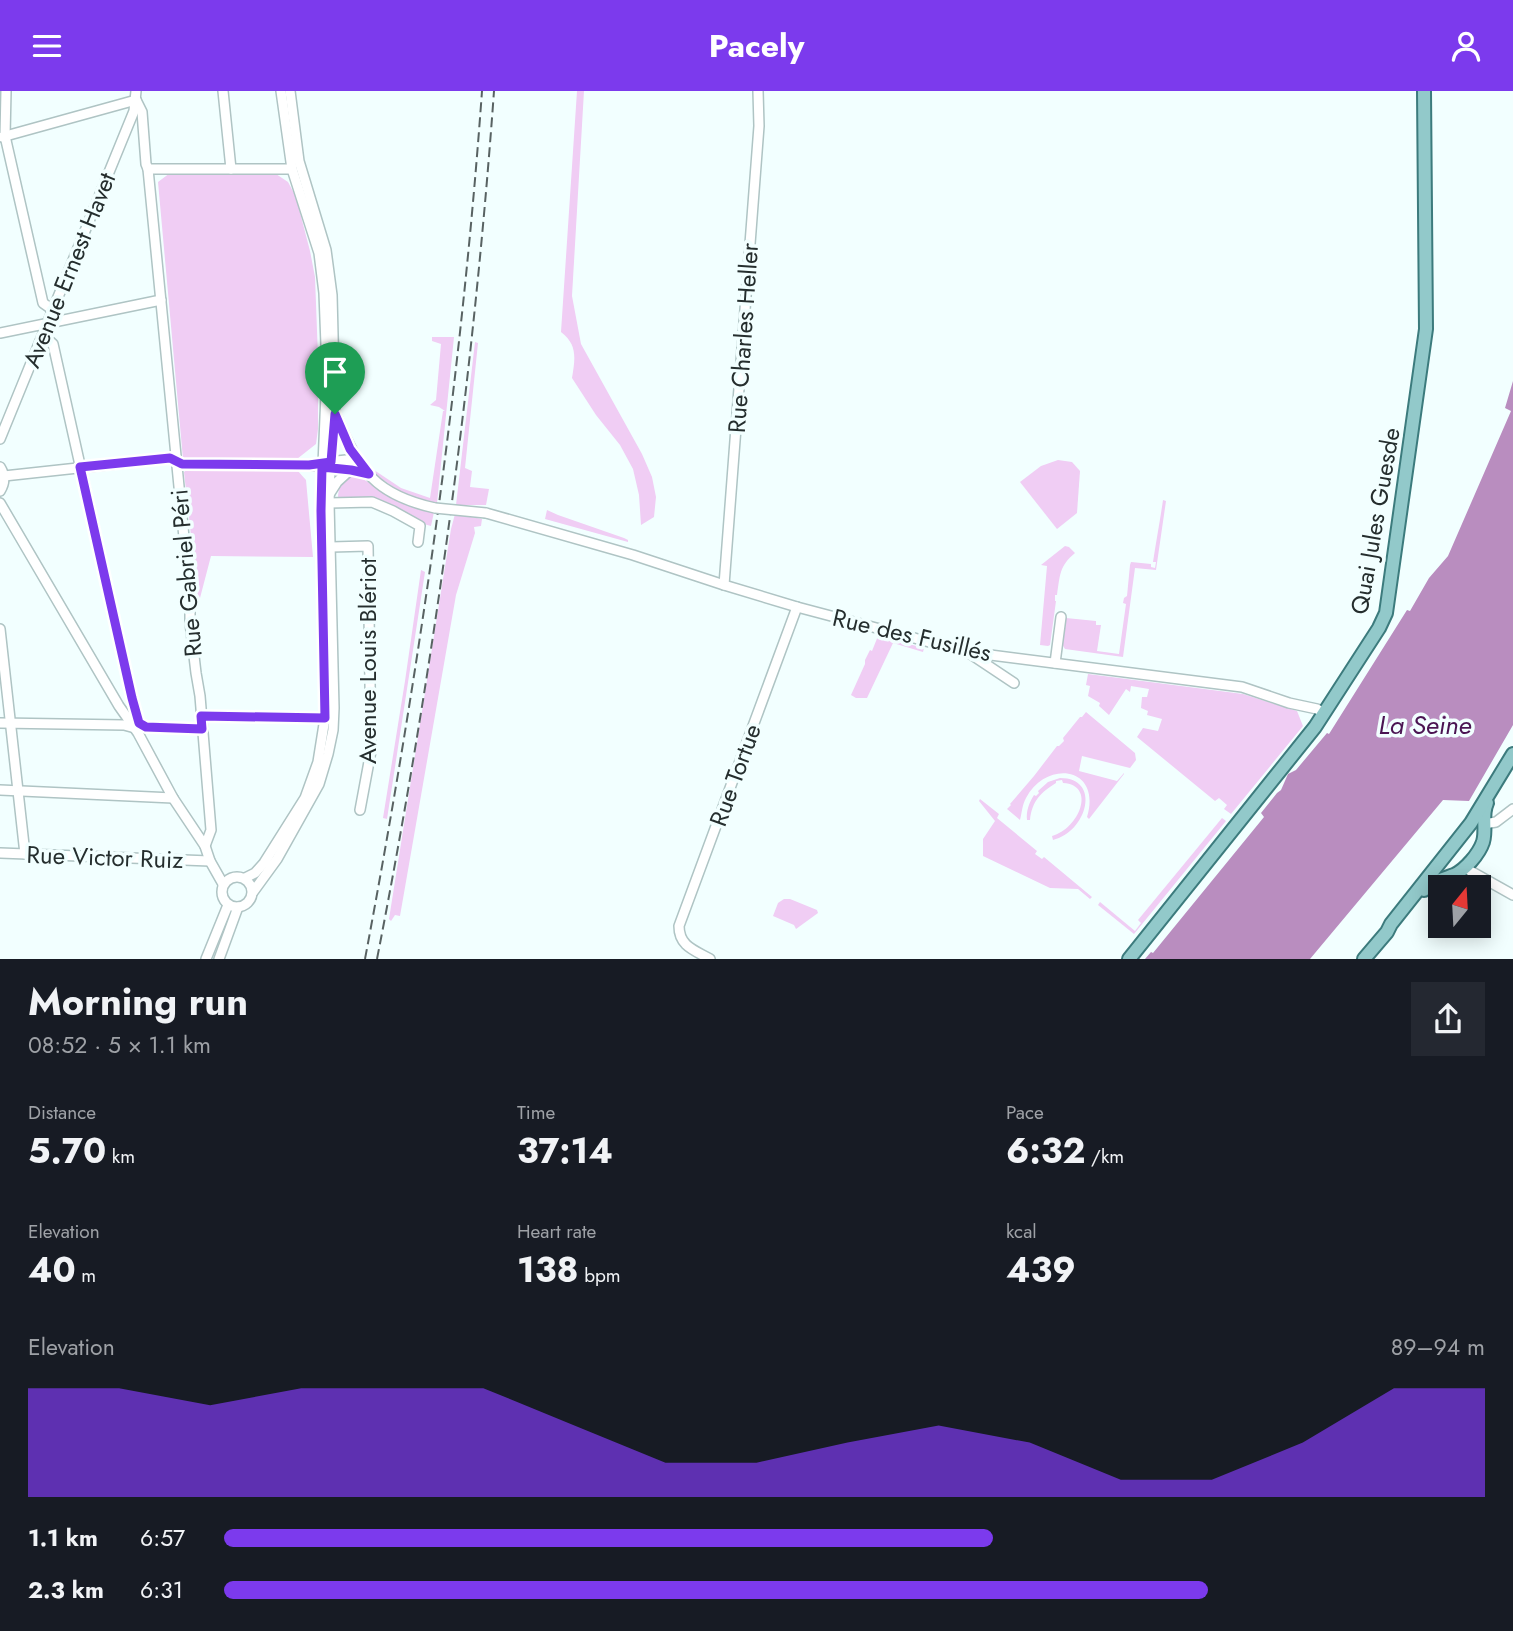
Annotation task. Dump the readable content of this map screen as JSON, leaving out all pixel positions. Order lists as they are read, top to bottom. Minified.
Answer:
{"streets":{"main road":["Quai Jules Guesde"],"street":["Avenue Ernest Havet","Rue Charles Heller","Rue Gabriel Péri","Rue des Fusillés","Avenue Louis Blériot","Rue Tortue","Rue Victor Ruiz"]},"crossings":[["Avenue Ernest Havet","Rue Gabriel Péri"],["Rue Charles Heller","Rue des Fusillés"],["Quai Jules Guesde","Rue des Fusillés"],["Rue des Fusillés","Rue Tortue"]],"water":["La Seine"],"north":"top","page":{"header":"Pacely","heading":["Morning run","08:52 · 5 × 1.1 km"],"stats":[["Distance","5.70 km"],["Time","37:14"],["Pace","6:32 /km"],["Elevation","40 m"],["Heart rate","138 bpm"],["kcal","439"]],"chart":["Elevation","89–94 m"],"list":[{"name":"1.1 km","note":"6:57"},{"name":"2.3 km","note":"6:31"}]}}
